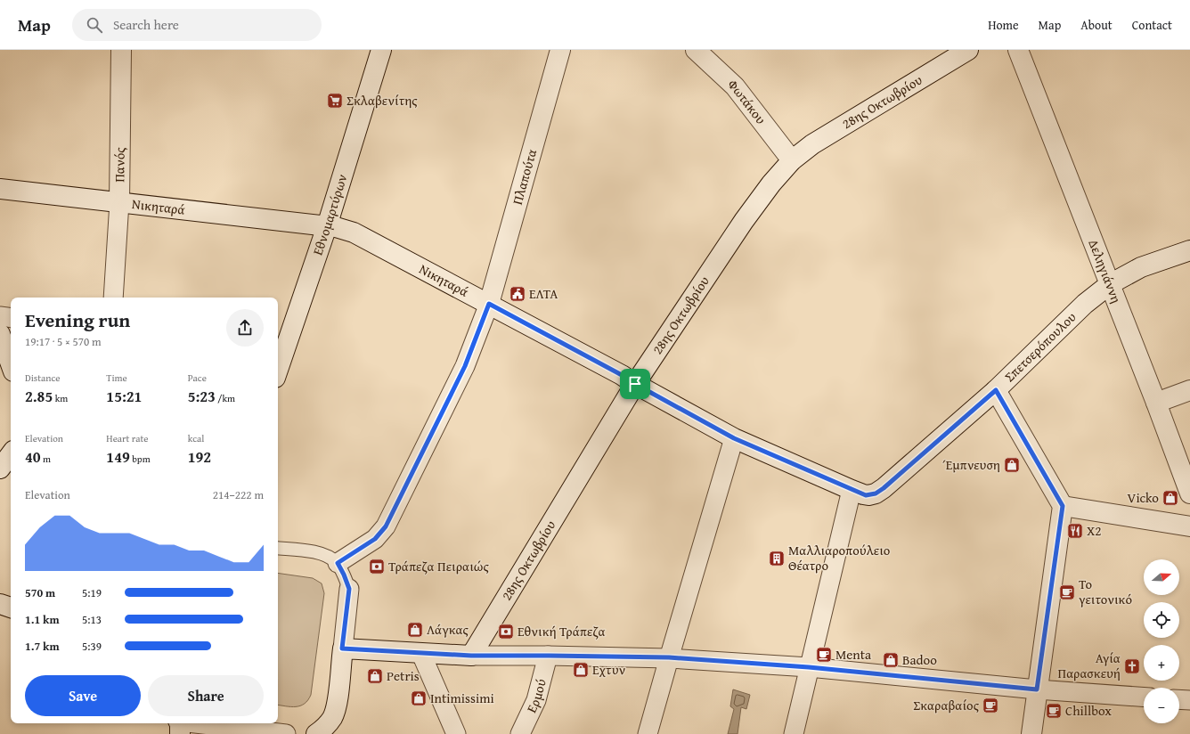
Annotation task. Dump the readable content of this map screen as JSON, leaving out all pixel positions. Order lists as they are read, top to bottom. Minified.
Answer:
{"streets":{"main road":["28ης Οκτωβρίου","Φωτάκου","Πανός","Πλαπούτα","Νικηταρά","Εθνομαρτύρων","Δεληγιάννη","Σπετσερόπουλου"],"street":["Ερμού"]},"crossings":[["28ης Οκτωβρίου","Φωτάκου"],["28ης Οκτωβρίου","Νικηταρά"],["Πανός","Νικηταρά"],["Πλαπούτα","Νικηταρά"],["Νικηταρά","Εθνομαρτύρων"],["Νικηταρά","Σπετσερόπουλου"],["Δεληγιάννη","Σπετσερόπουλου"]],"places":{"supermarket":["Σκλαβενίτης"],"public building":["ΕΛΤΑ"],"shop":["Έμπνευση","Vicko","Λάγκας","Badoo","Εχτυν","Petris","Intimissimi"],"restaurant":["Χ2"],"building":["Μαλλιαροπούλειο Θέατρο"],"bank":["Τράπεζα Πειραιώς","Εθνική Τράπεζα"],"cafe":["Το γειτονικό","Menta","Σκαραβαίος","Chillbox"],"church":["Αγία Παρασκευή"]},"north":"right","page":{"header":"Map","search":"Search here","nav":["Home","Map","About","Contact"],"heading":["Evening run","19:17 · 5 × 570 m"],"stats":[["Distance","2.85 km"],["Time","15:21"],["Pace","5:23 /km"],["Elevation","40 m"],["Heart rate","149 bpm"],["kcal","192"]],"chart":["Elevation","214–222 m"],"map_buttons":["+","−"],"list":[{"name":"570 m","note":"5:19"},{"name":"1.1 km","note":"5:13"},{"name":"1.7 km","note":"5:39"}],"buttons":["Save","Share"]}}
